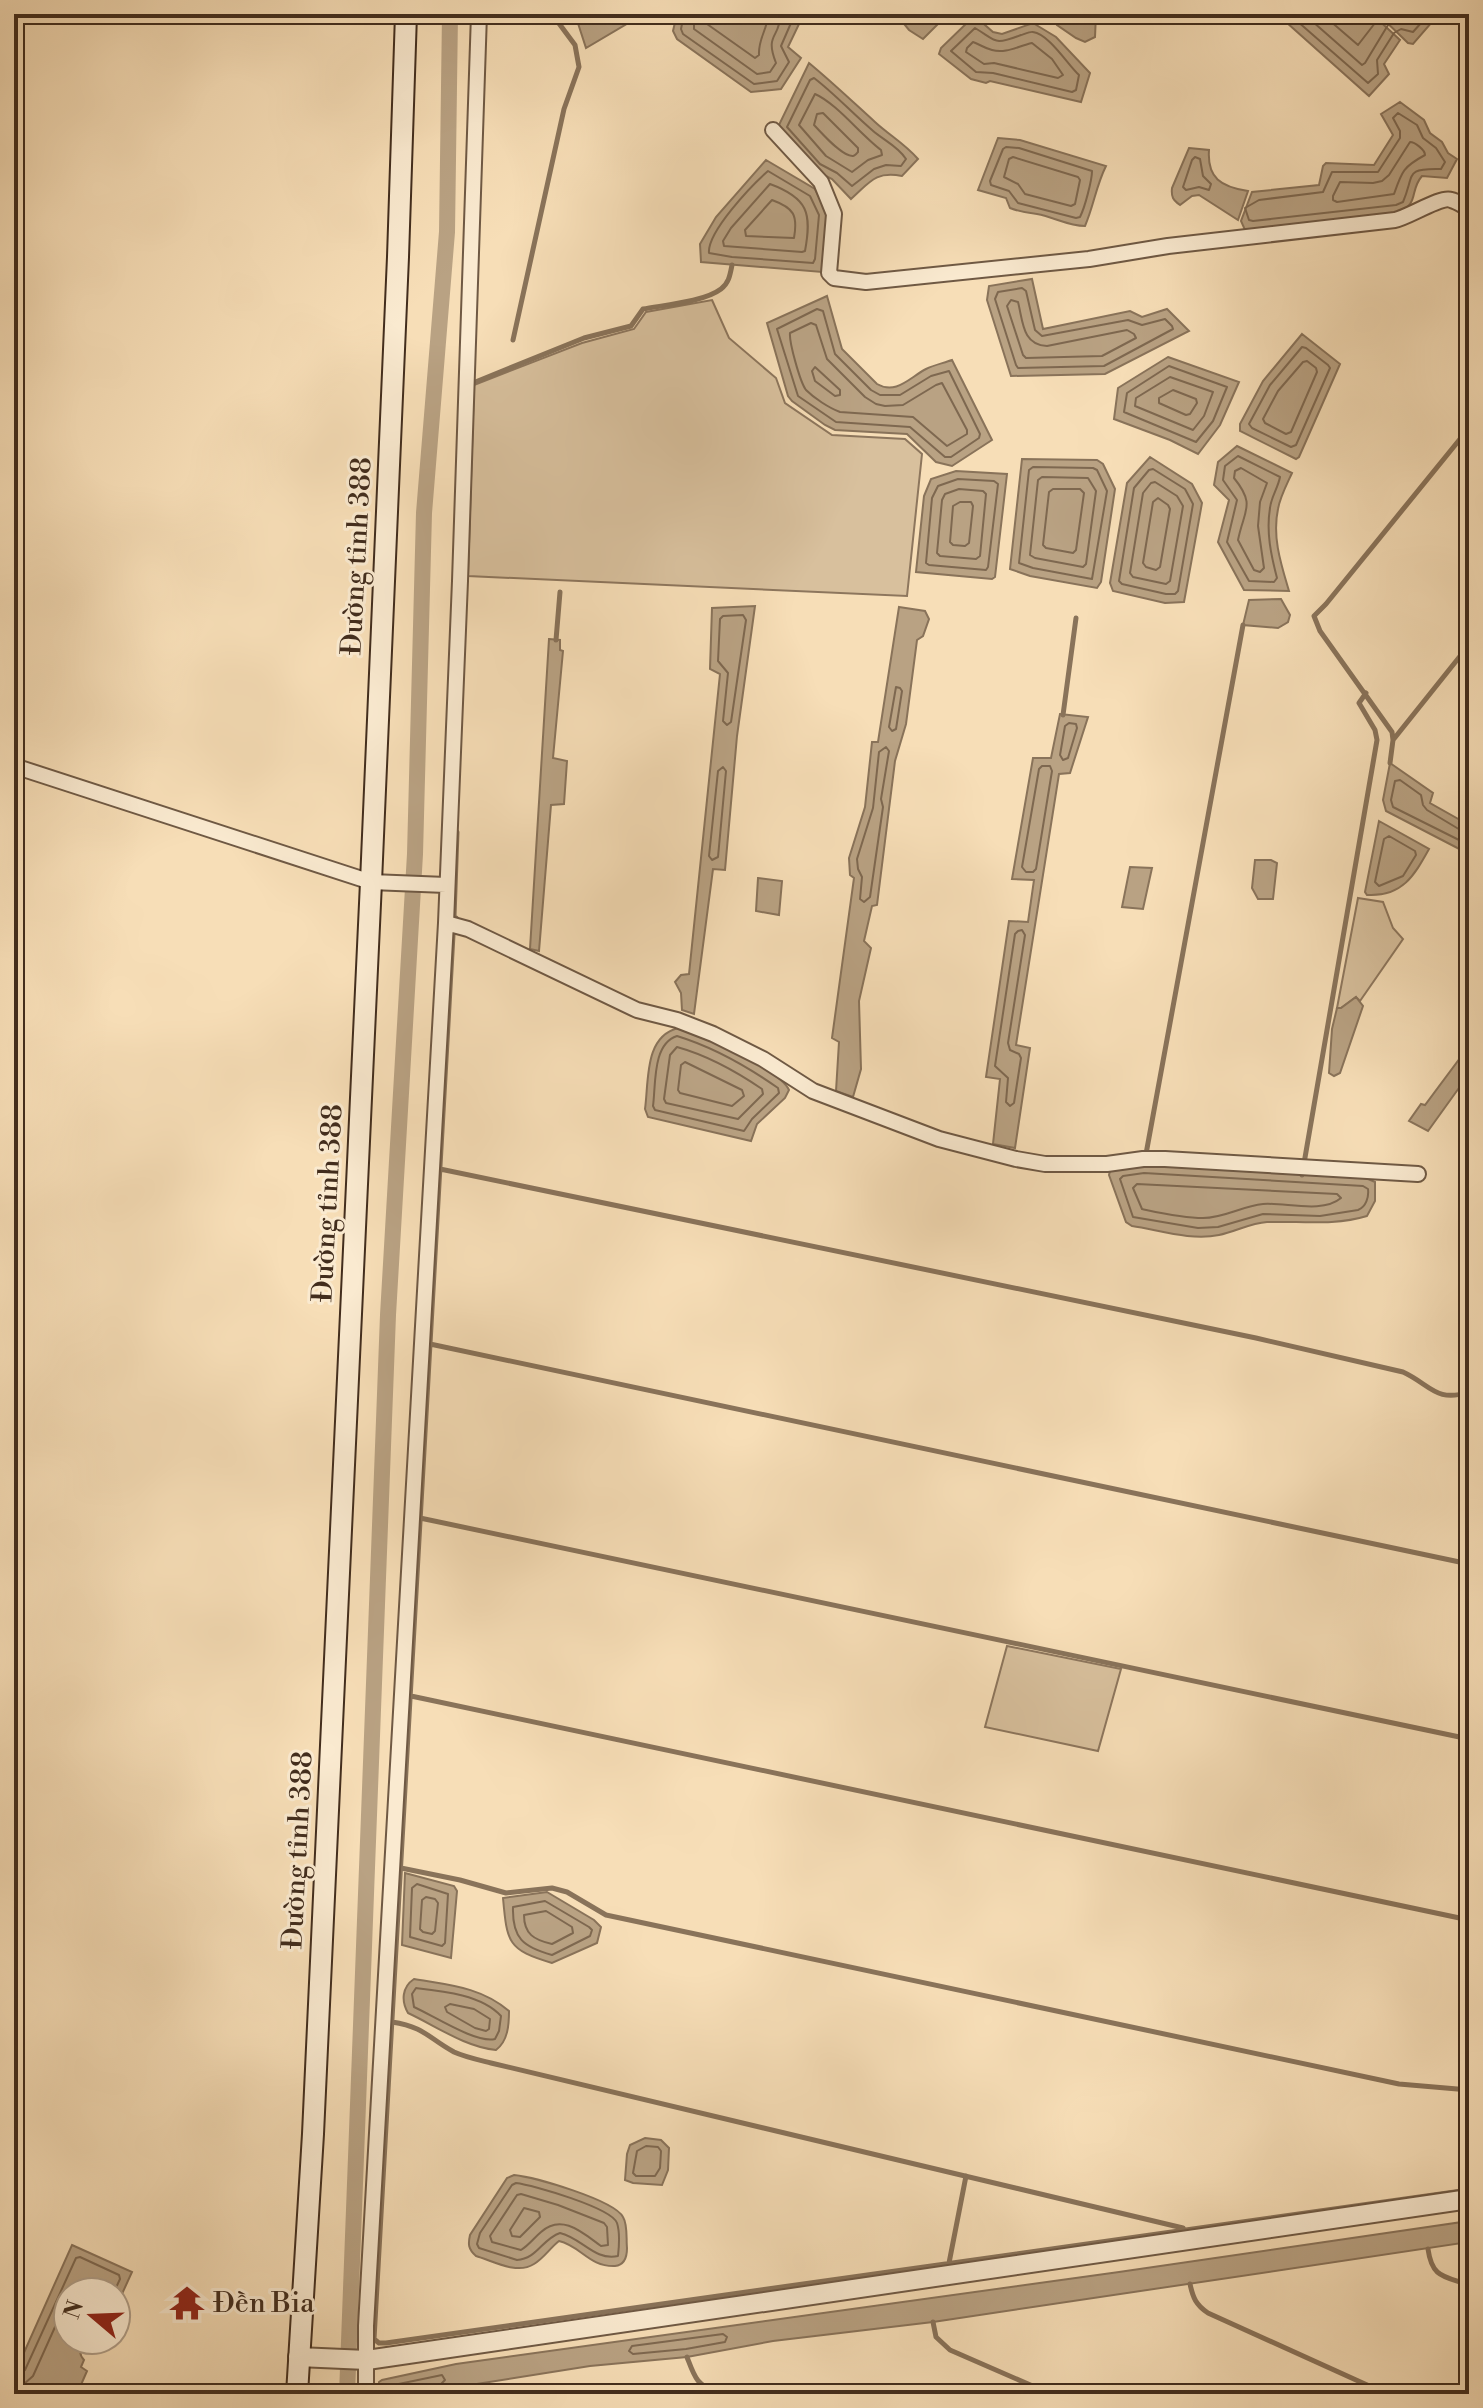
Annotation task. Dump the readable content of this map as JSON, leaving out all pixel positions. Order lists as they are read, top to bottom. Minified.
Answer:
{"streets":{"main road":["Đường tỉnh 388"]},"places":{"temple":["Đền Bia"]},"north":"left"}
